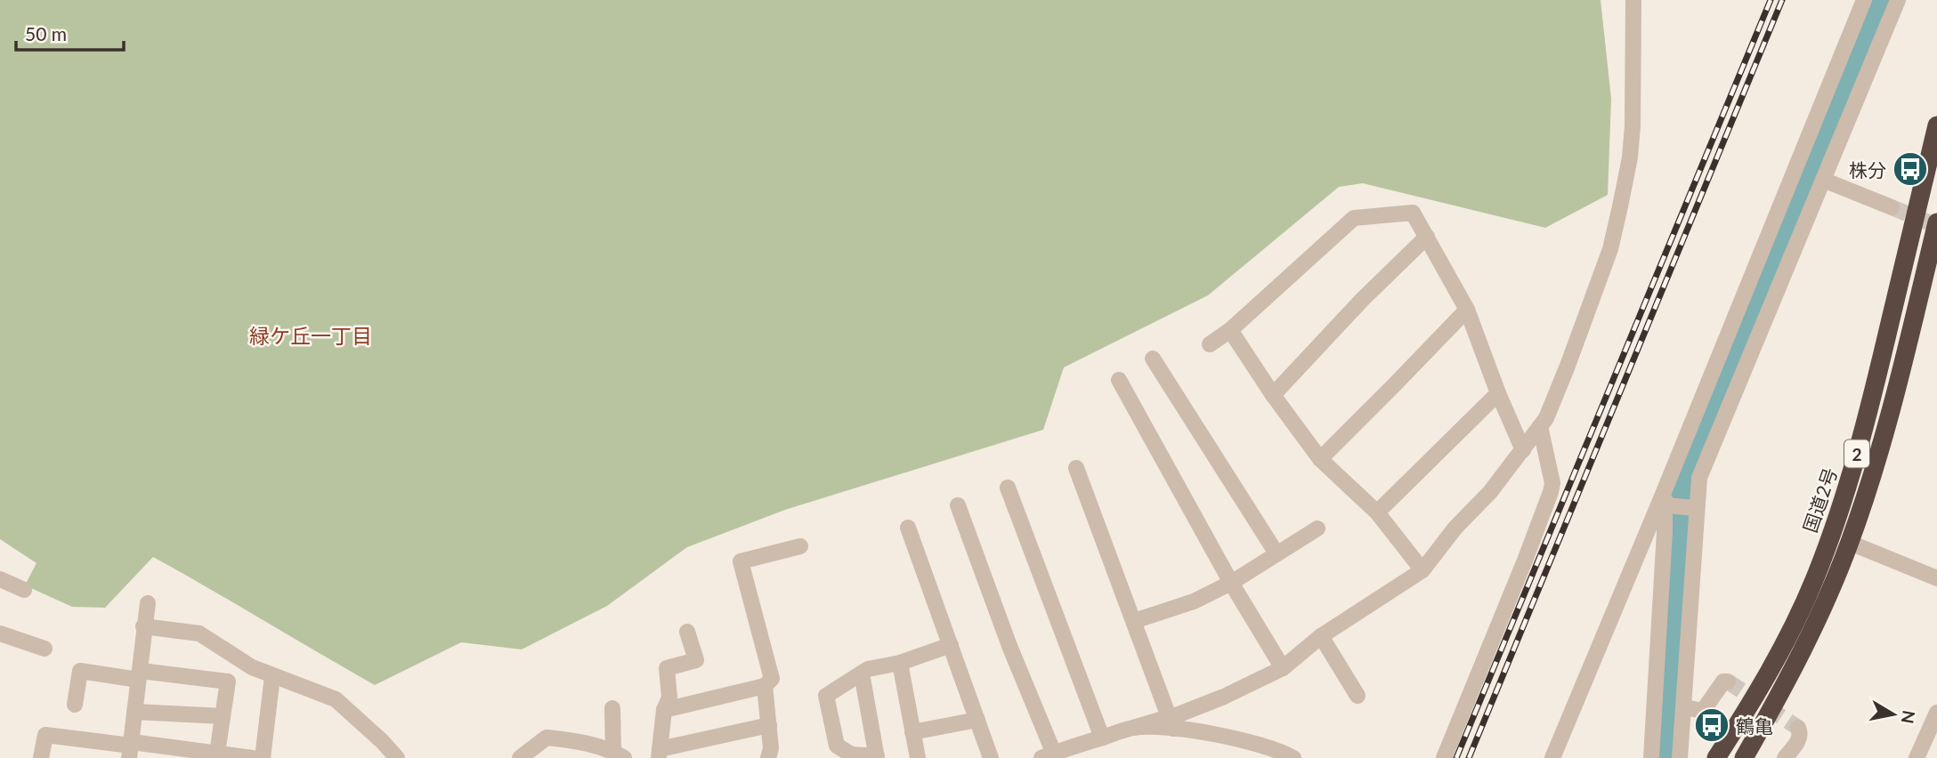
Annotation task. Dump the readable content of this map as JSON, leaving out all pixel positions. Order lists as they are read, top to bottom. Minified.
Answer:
{"streets":{"highway":["2","国道2号"]},"districts":["緑ケ丘一丁目"],"places":{"bus stop":["株分","鶴亀"]},"scale_bar":"50 m","north":"right"}
